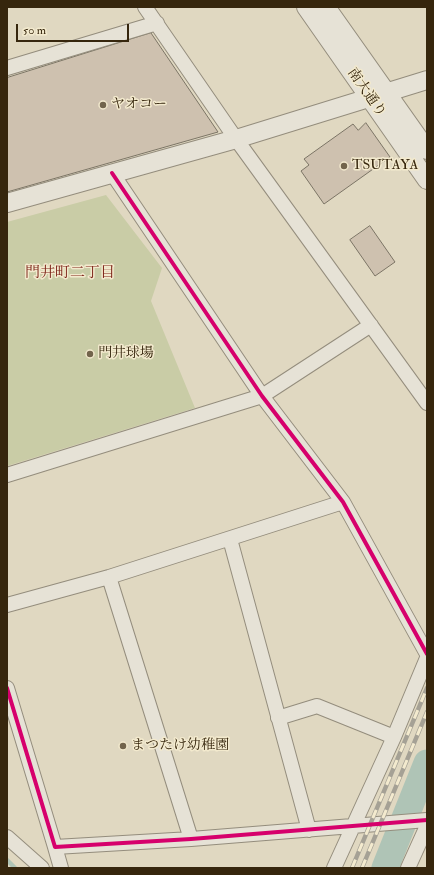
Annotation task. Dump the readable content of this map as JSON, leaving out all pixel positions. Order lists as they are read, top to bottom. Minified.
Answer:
{"streets":{"street":["南大通り"]},"districts":["門井町二丁目"],"places":["ヤオコー","TSUTAYA","門井球場","まつたけ幼稚園"],"scale_bar":"50 m"}
